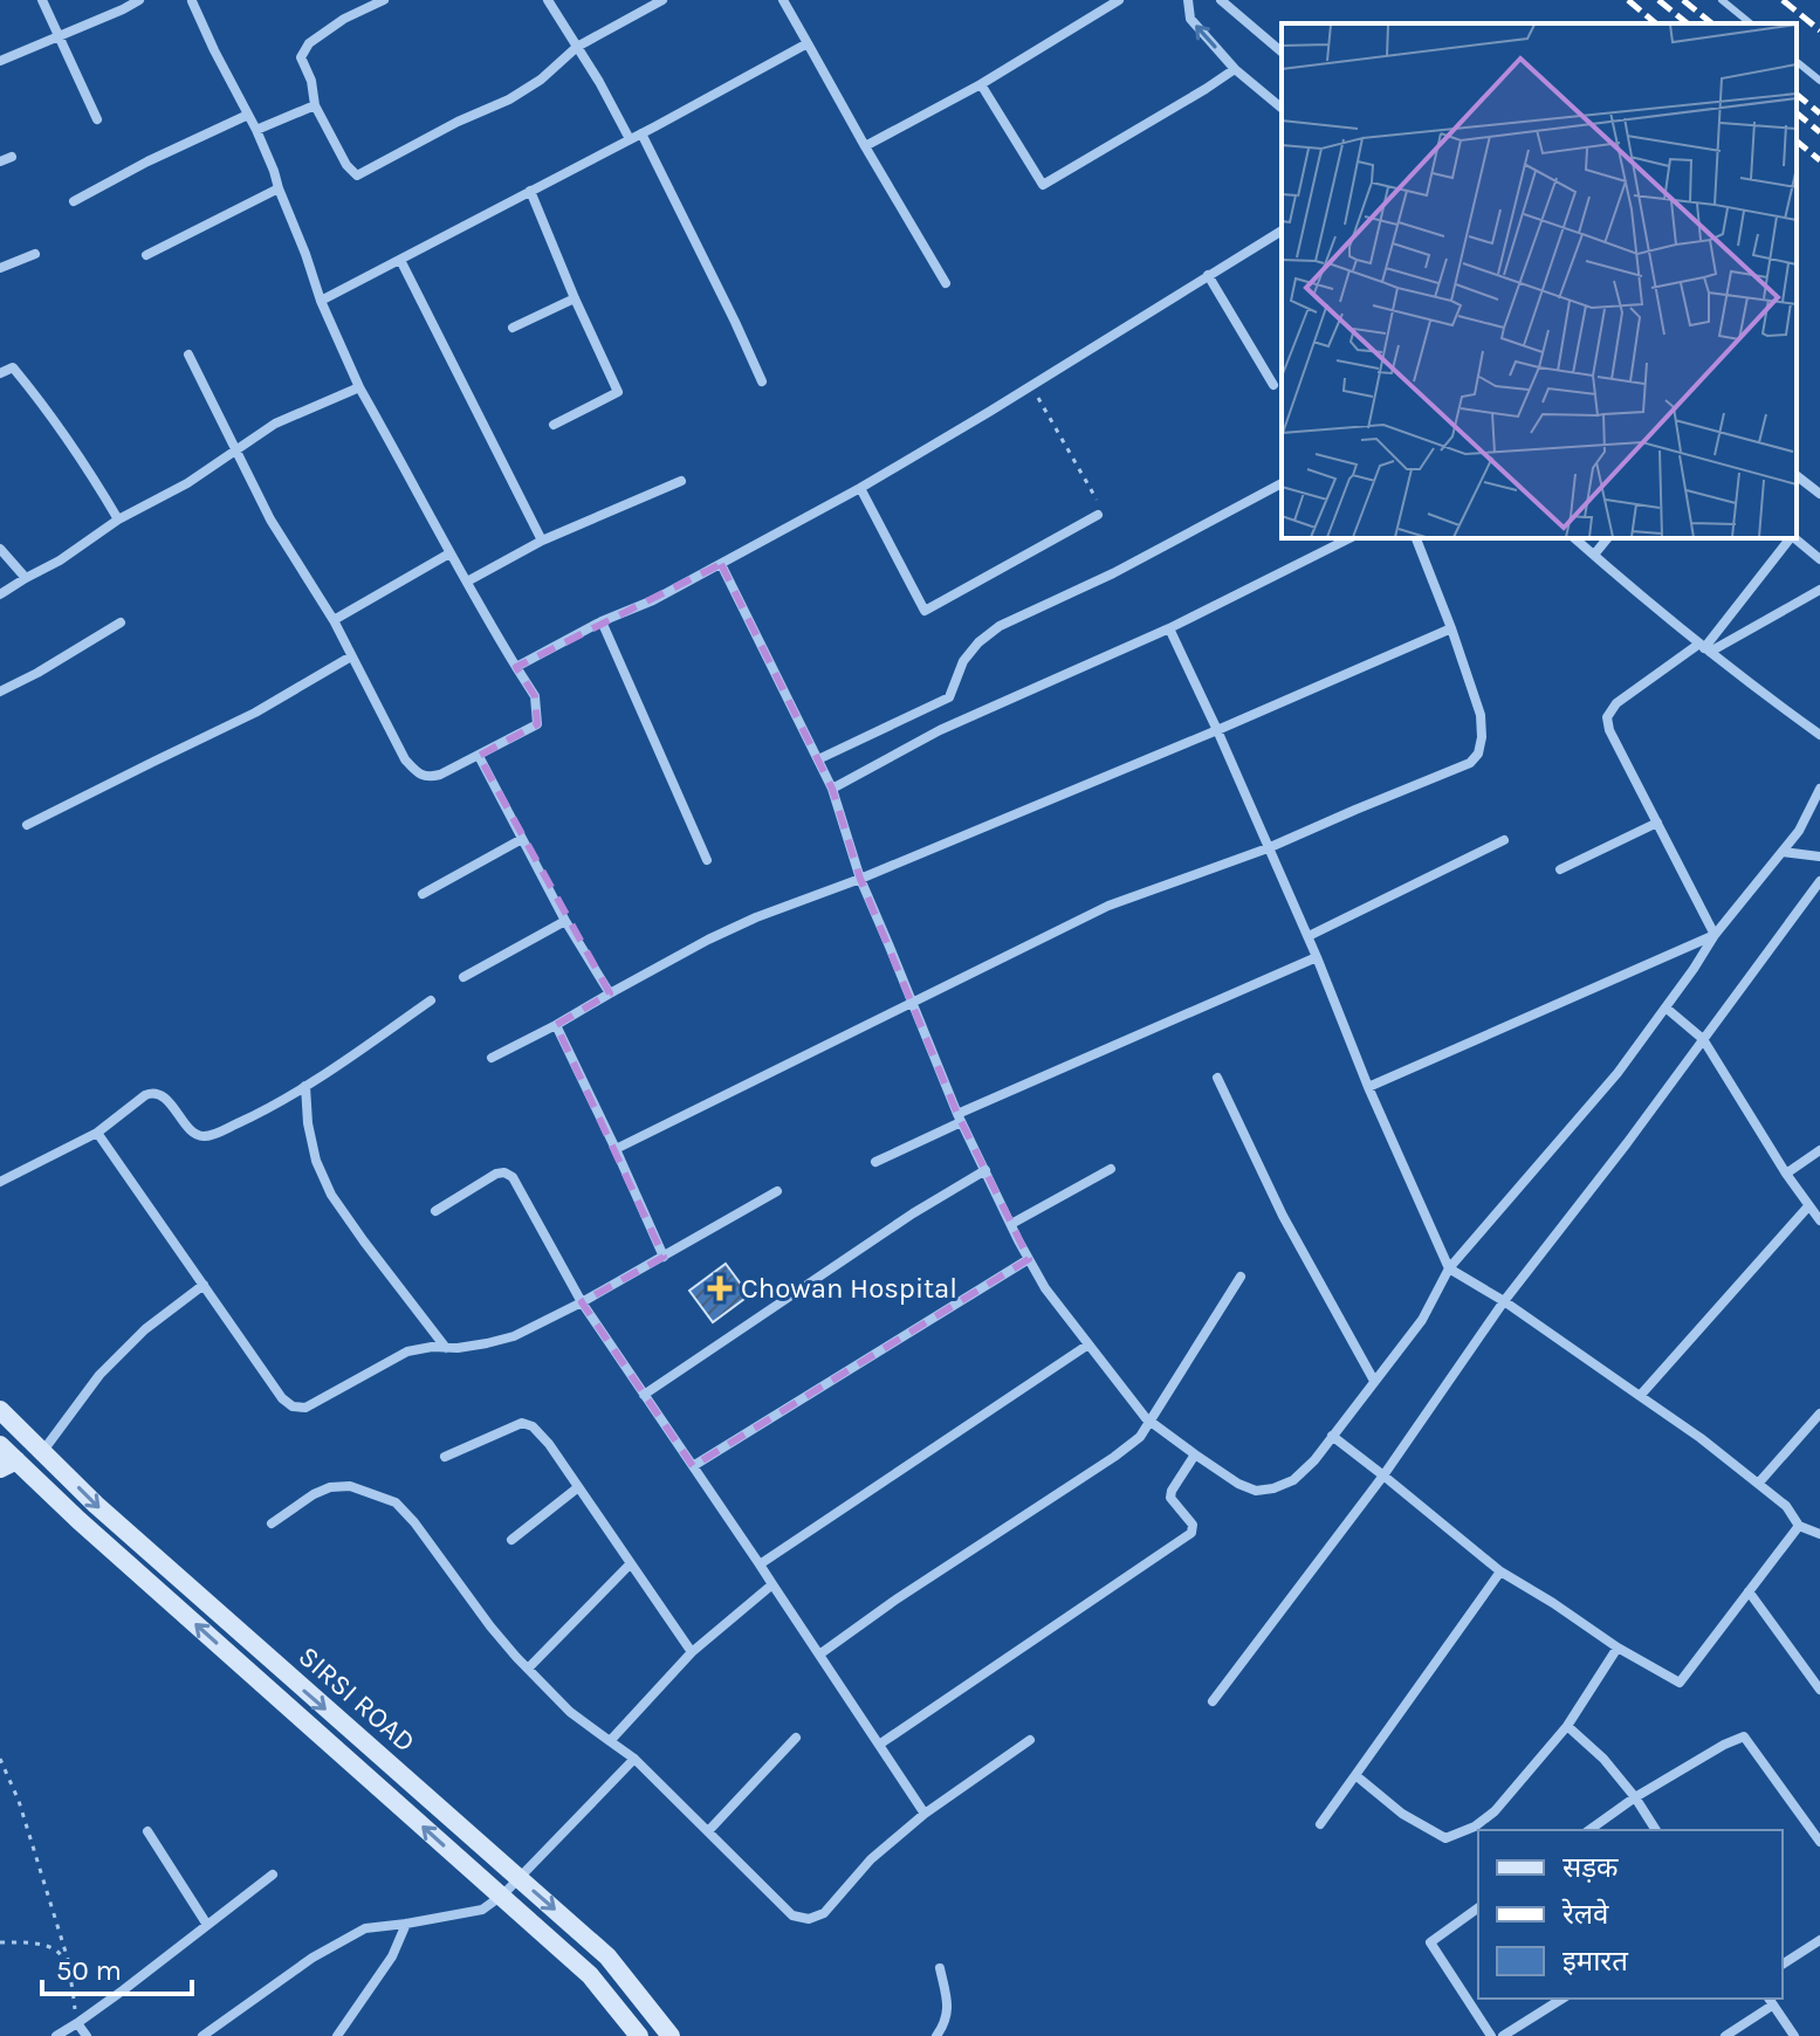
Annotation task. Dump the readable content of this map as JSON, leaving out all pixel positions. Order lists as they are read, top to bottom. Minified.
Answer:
{"streets":{"main road":["SIRSI ROAD"]},"places":{"health":["Chowan Hospital"]},"legend":["सड़क","रेलवे","इमारत"],"scale_bar":"50 m"}
